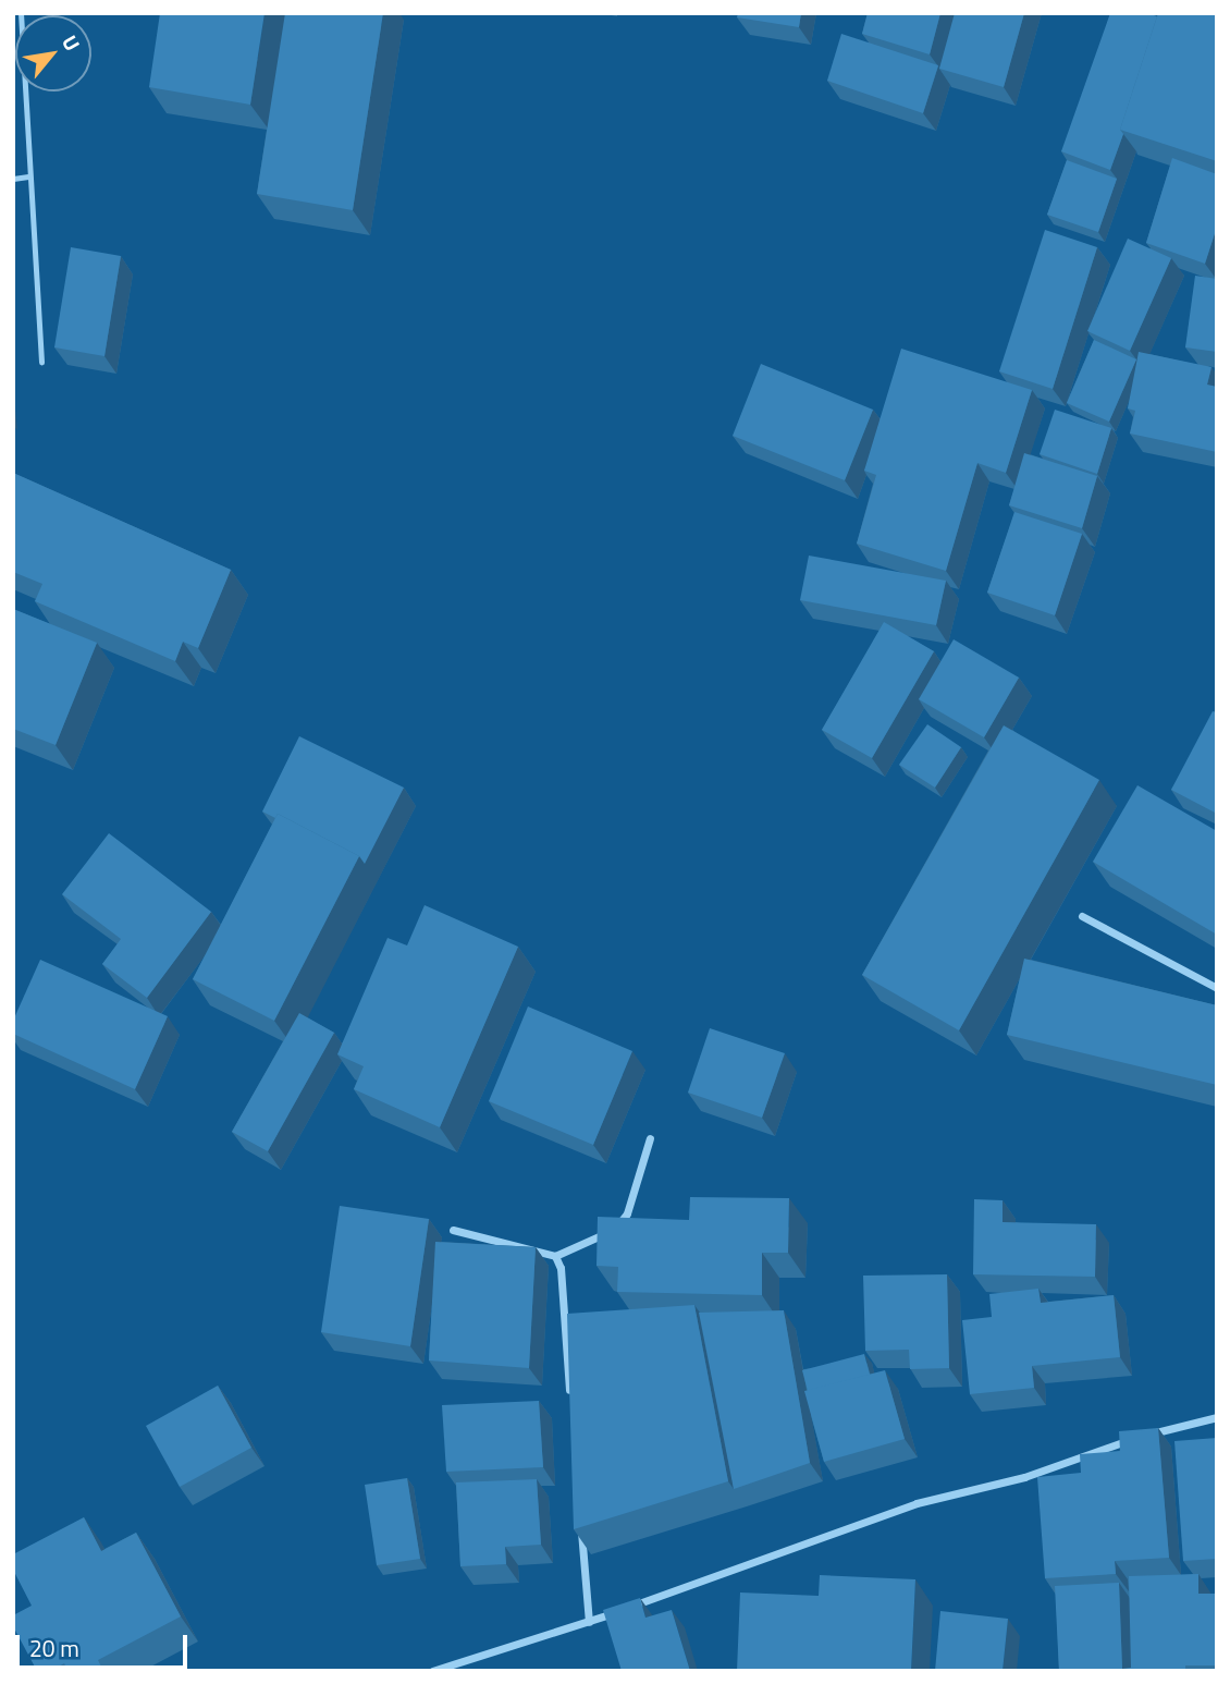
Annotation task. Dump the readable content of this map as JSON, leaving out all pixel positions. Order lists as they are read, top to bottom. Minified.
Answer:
{"scale_bar":"20 m","north":"top right"}
